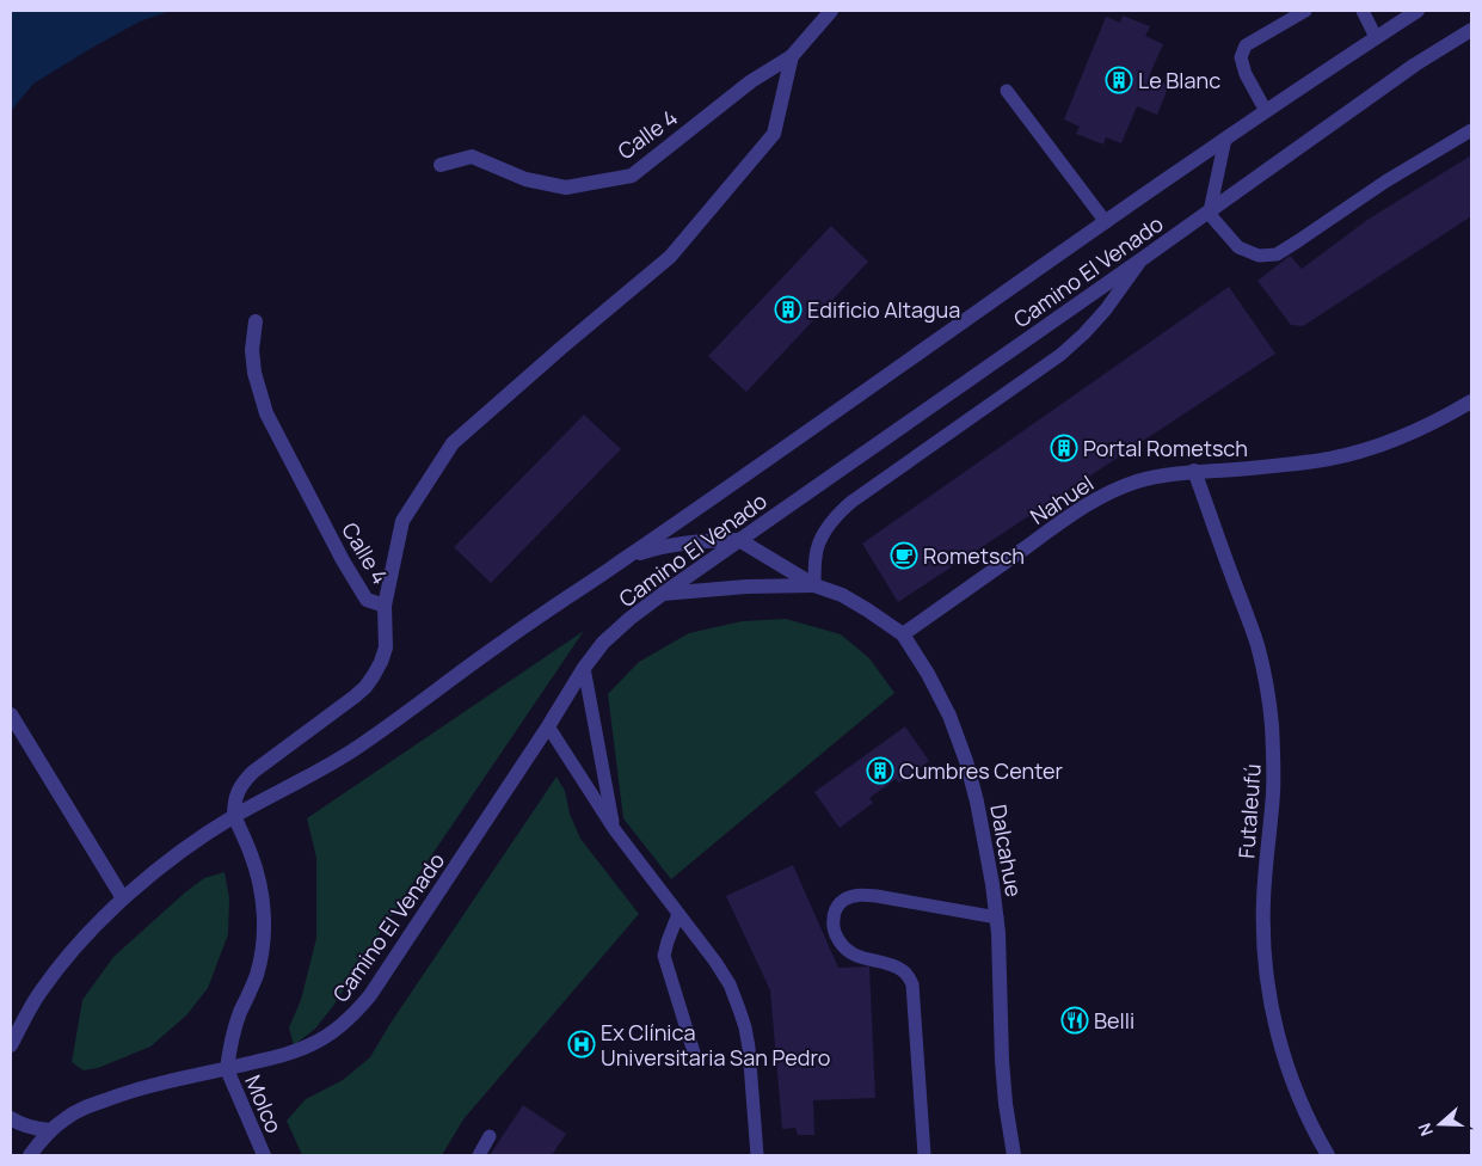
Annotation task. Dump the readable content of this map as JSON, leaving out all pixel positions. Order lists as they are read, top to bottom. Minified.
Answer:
{"streets":{"street":["Calle 4","Camino El Venado","Nahuel","Futaleufú","Dalcahue","Molco"]},"crossings":[["Calle 4","Camino El Venado"],["Camino El Venado","Dalcahue"],["Camino El Venado","Molco"],["Nahuel","Futaleufú"],["Nahuel","Dalcahue"]],"places":{"building":["Le Blanc","Edificio Altagua","Portal Rometsch","Cumbres Center"],"cafe":["Rometsch"],"restaurant":["Belli"],"hospital":["Ex Clínica Universitaria San Pedro"]},"north":"left"}
